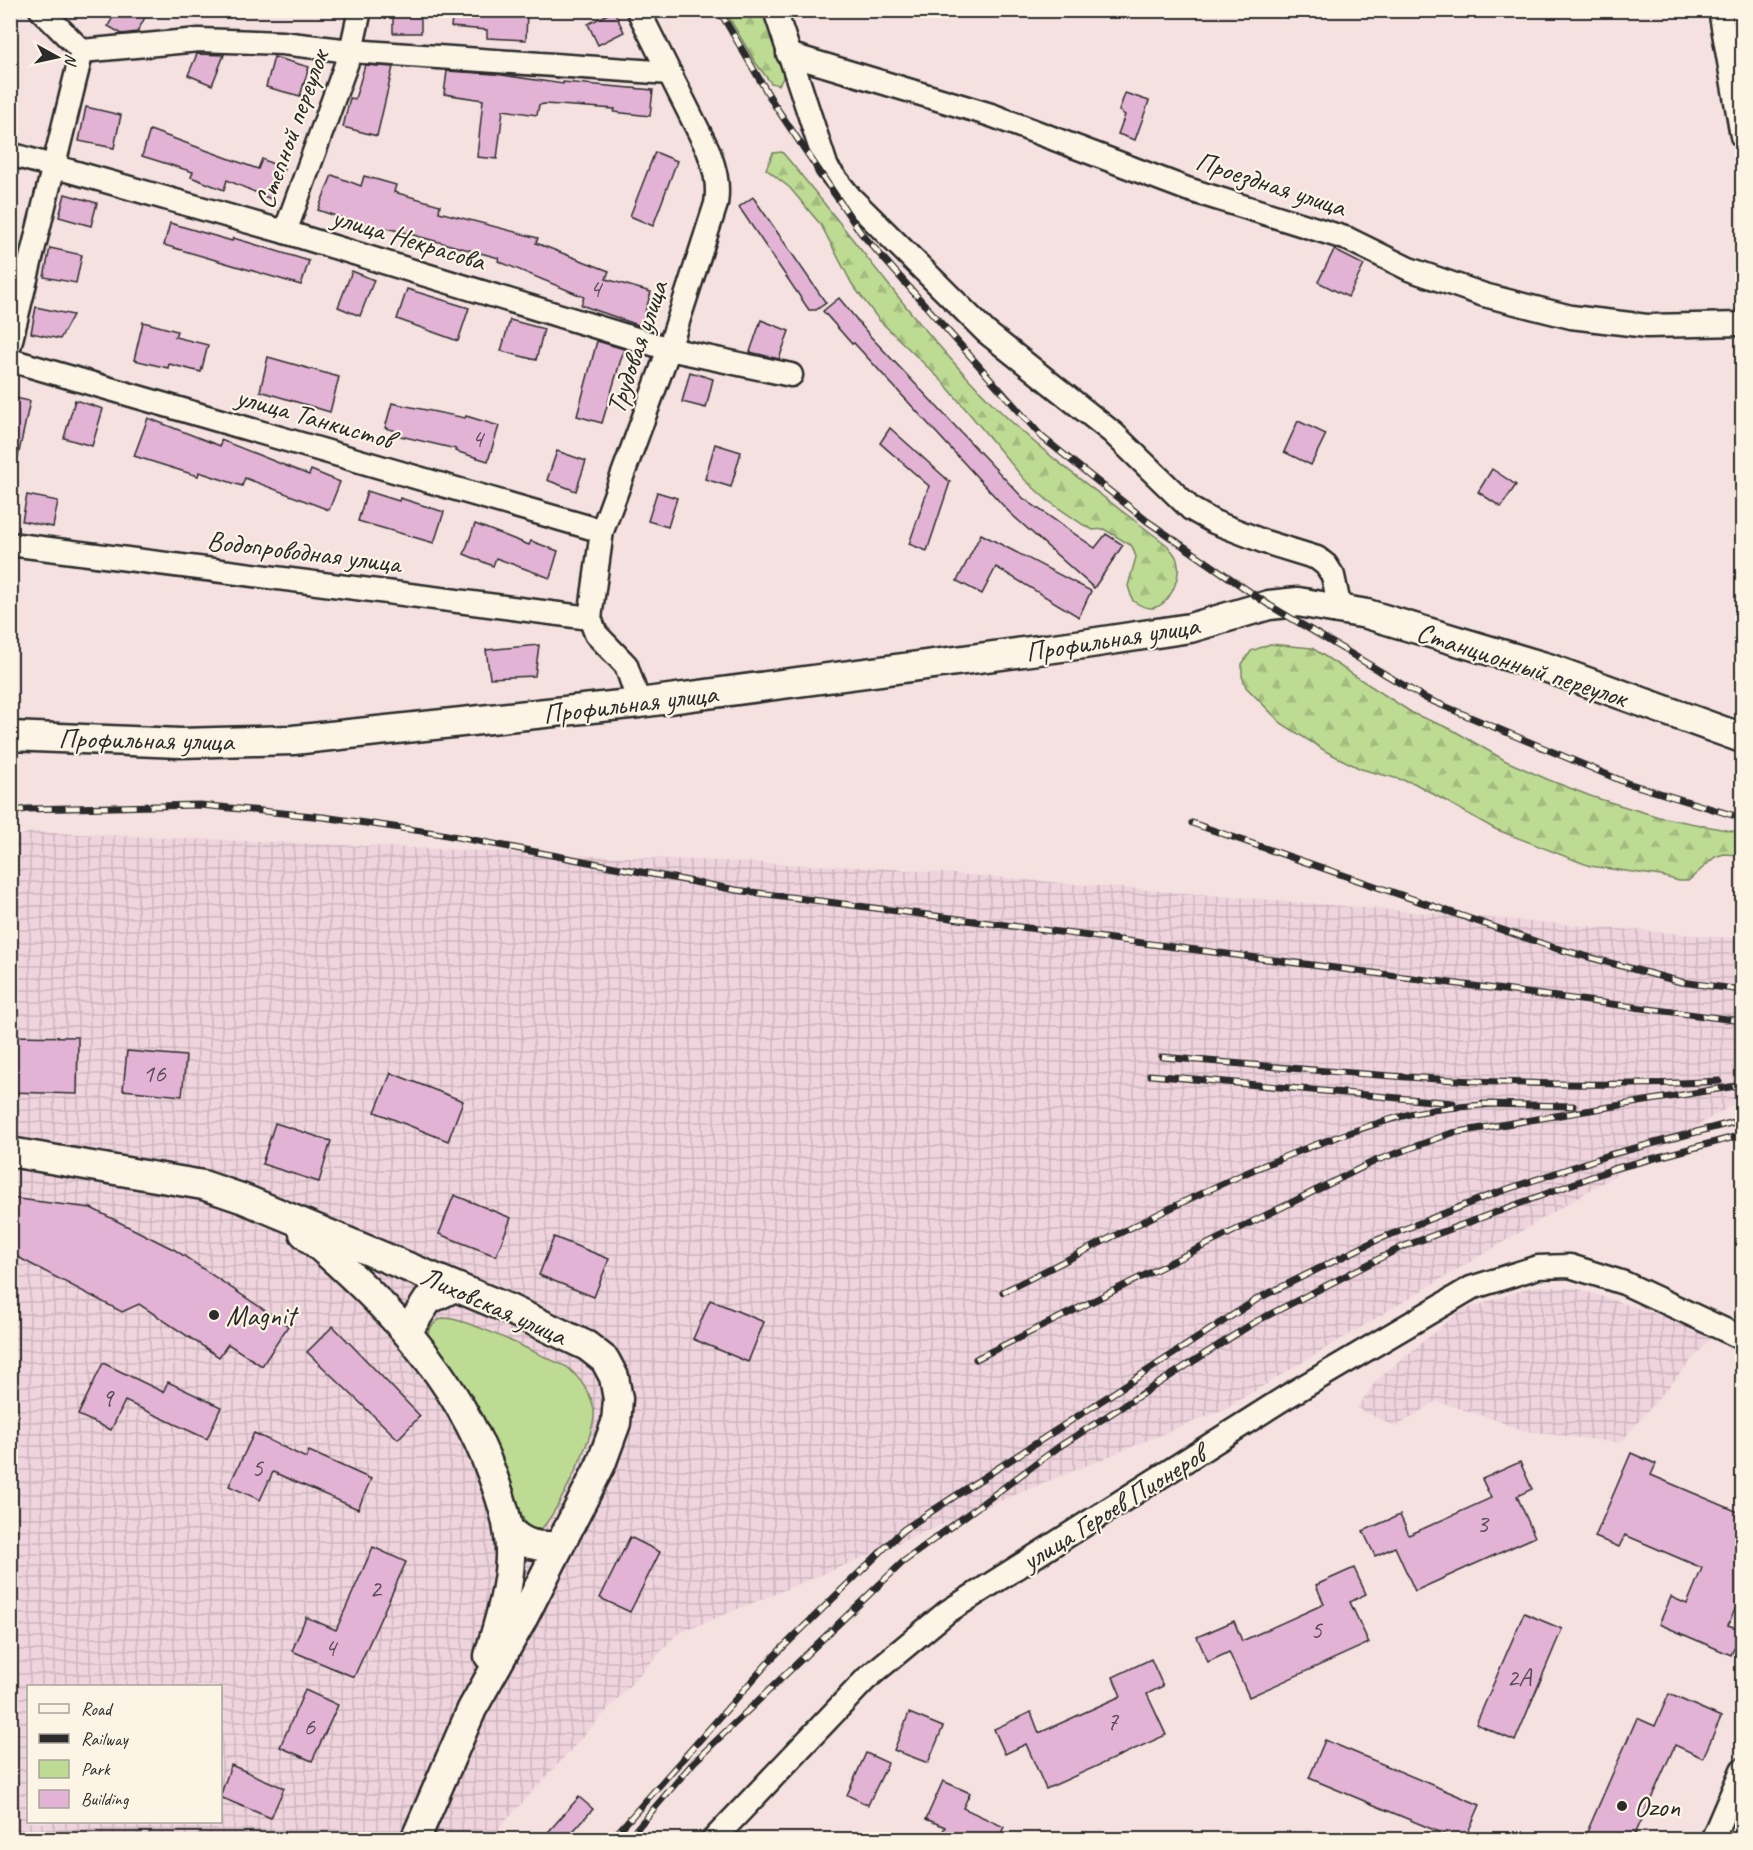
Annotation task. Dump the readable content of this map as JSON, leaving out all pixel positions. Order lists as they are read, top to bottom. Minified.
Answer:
{"streets":{"main road":["Профильная улица","Станционный переулок","Лиховская улица"],"street":["Степной переулок","Проездная улица","улица Некрасова","Трудовая улица","улица Танкистов","Водопроводная улица","улица Героев Пионеров"]},"crossings":[["Степной переулок","улица Некрасова"],["улица Некрасова","Трудовая улица"],["Трудовая улица","улица Танкистов"],["Трудовая улица","Водопроводная улица"],["Профильная улица","Станционный переулок"]],"places":["Magnit","Ozon"],"house_numbers":["4","4","16","9","5","3","2","5","4","2А","7","6"],"legend":["Road","Railway","Park","Building"],"north":"right"}
